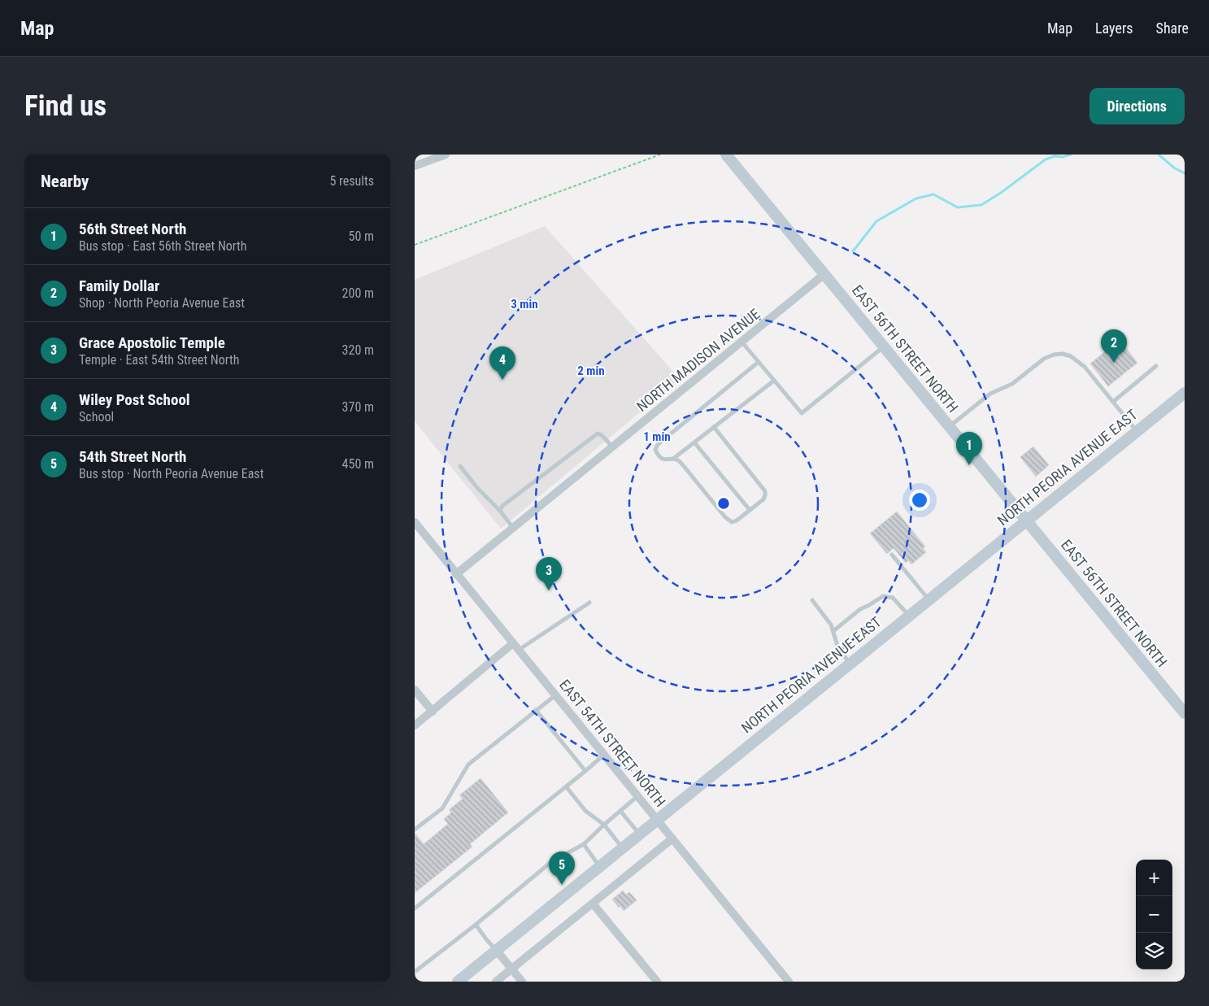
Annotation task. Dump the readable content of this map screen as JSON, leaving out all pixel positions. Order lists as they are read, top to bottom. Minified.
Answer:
{"streets":{"main road":["EAST 56TH STREET NORTH","NORTH PEORIA AVENUE EAST"],"street":["NORTH MADISON AVENUE","EAST 54TH STREET NORTH"]},"crossings":[["EAST 56TH STREET NORTH","NORTH MADISON AVENUE"],["EAST 56TH STREET NORTH","NORTH PEORIA AVENUE EAST"],["NORTH MADISON AVENUE","EAST 54TH STREET NORTH"],["NORTH PEORIA AVENUE EAST","EAST 54TH STREET NORTH"]],"page":{"header":"Map","nav":["Map","Layers","Share"],"buttons":"Directions","title":"Find us","heading":["Nearby","5 results"],"list":[{"mark":"1","name":"56th Street North","note":"Bus stop · East 56th Street North","value":"50 m"},{"mark":"2","name":"Family Dollar","note":"Shop · North Peoria Avenue East","value":"200 m"},{"mark":"3","name":"Grace Apostolic Temple","note":"Temple · East 54th Street North","value":"320 m"},{"mark":"4","name":"Wiley Post School","note":"School","value":"370 m"},{"mark":"5","name":"54th Street North","note":"Bus stop · North Peoria Avenue East","value":"450 m"}],"pins":["2","4","1","3","5"],"map_buttons":["+","−"]},"rings":["3 min","2 min","1 min"]}
